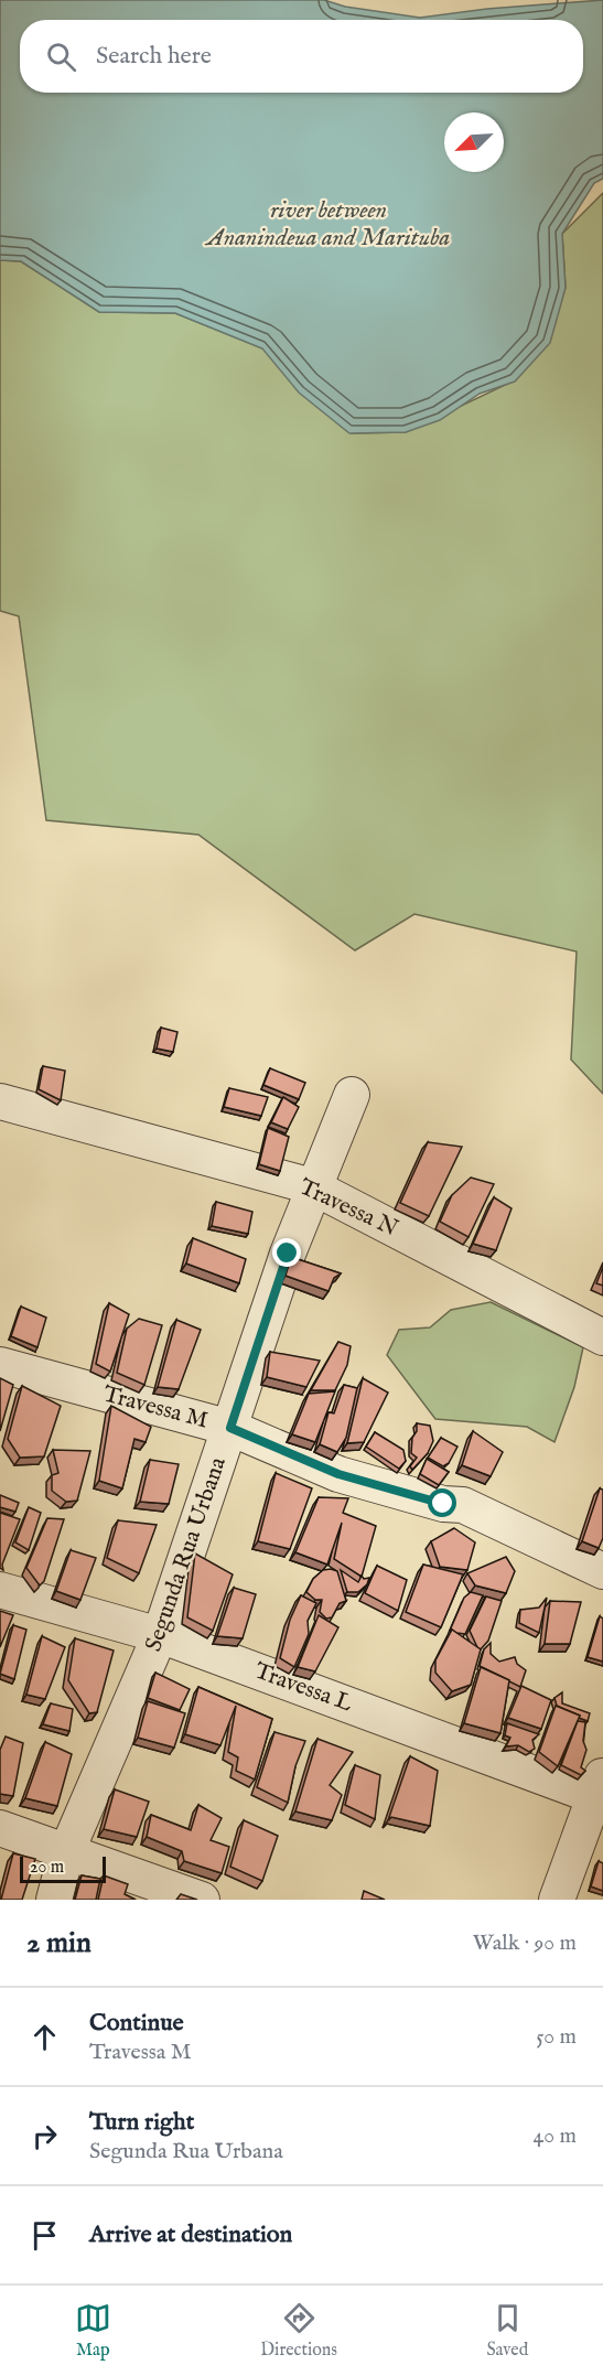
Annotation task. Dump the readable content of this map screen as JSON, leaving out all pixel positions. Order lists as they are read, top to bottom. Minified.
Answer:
{"streets":{"street":["Travessa N","Travessa M","Segunda Rua Urbana","Travessa L"]},"crossings":[["Travessa N","Segunda Rua Urbana"],["Travessa M","Segunda Rua Urbana"],["Segunda Rua Urbana","Travessa L"]],"water":["river between Ananindeua and Marituba"],"scale_bar":"20 m","north":"bottom left","page":{"search":"Search here","scale":"20 m","heading":["2 min","Walk · 90 m"],"list":[["Continue","Travessa M","50 m"],["Turn right","Segunda Rua Urbana","40 m"],"Arrive at destination"],"nav":["Map","Directions","Saved"]}}
